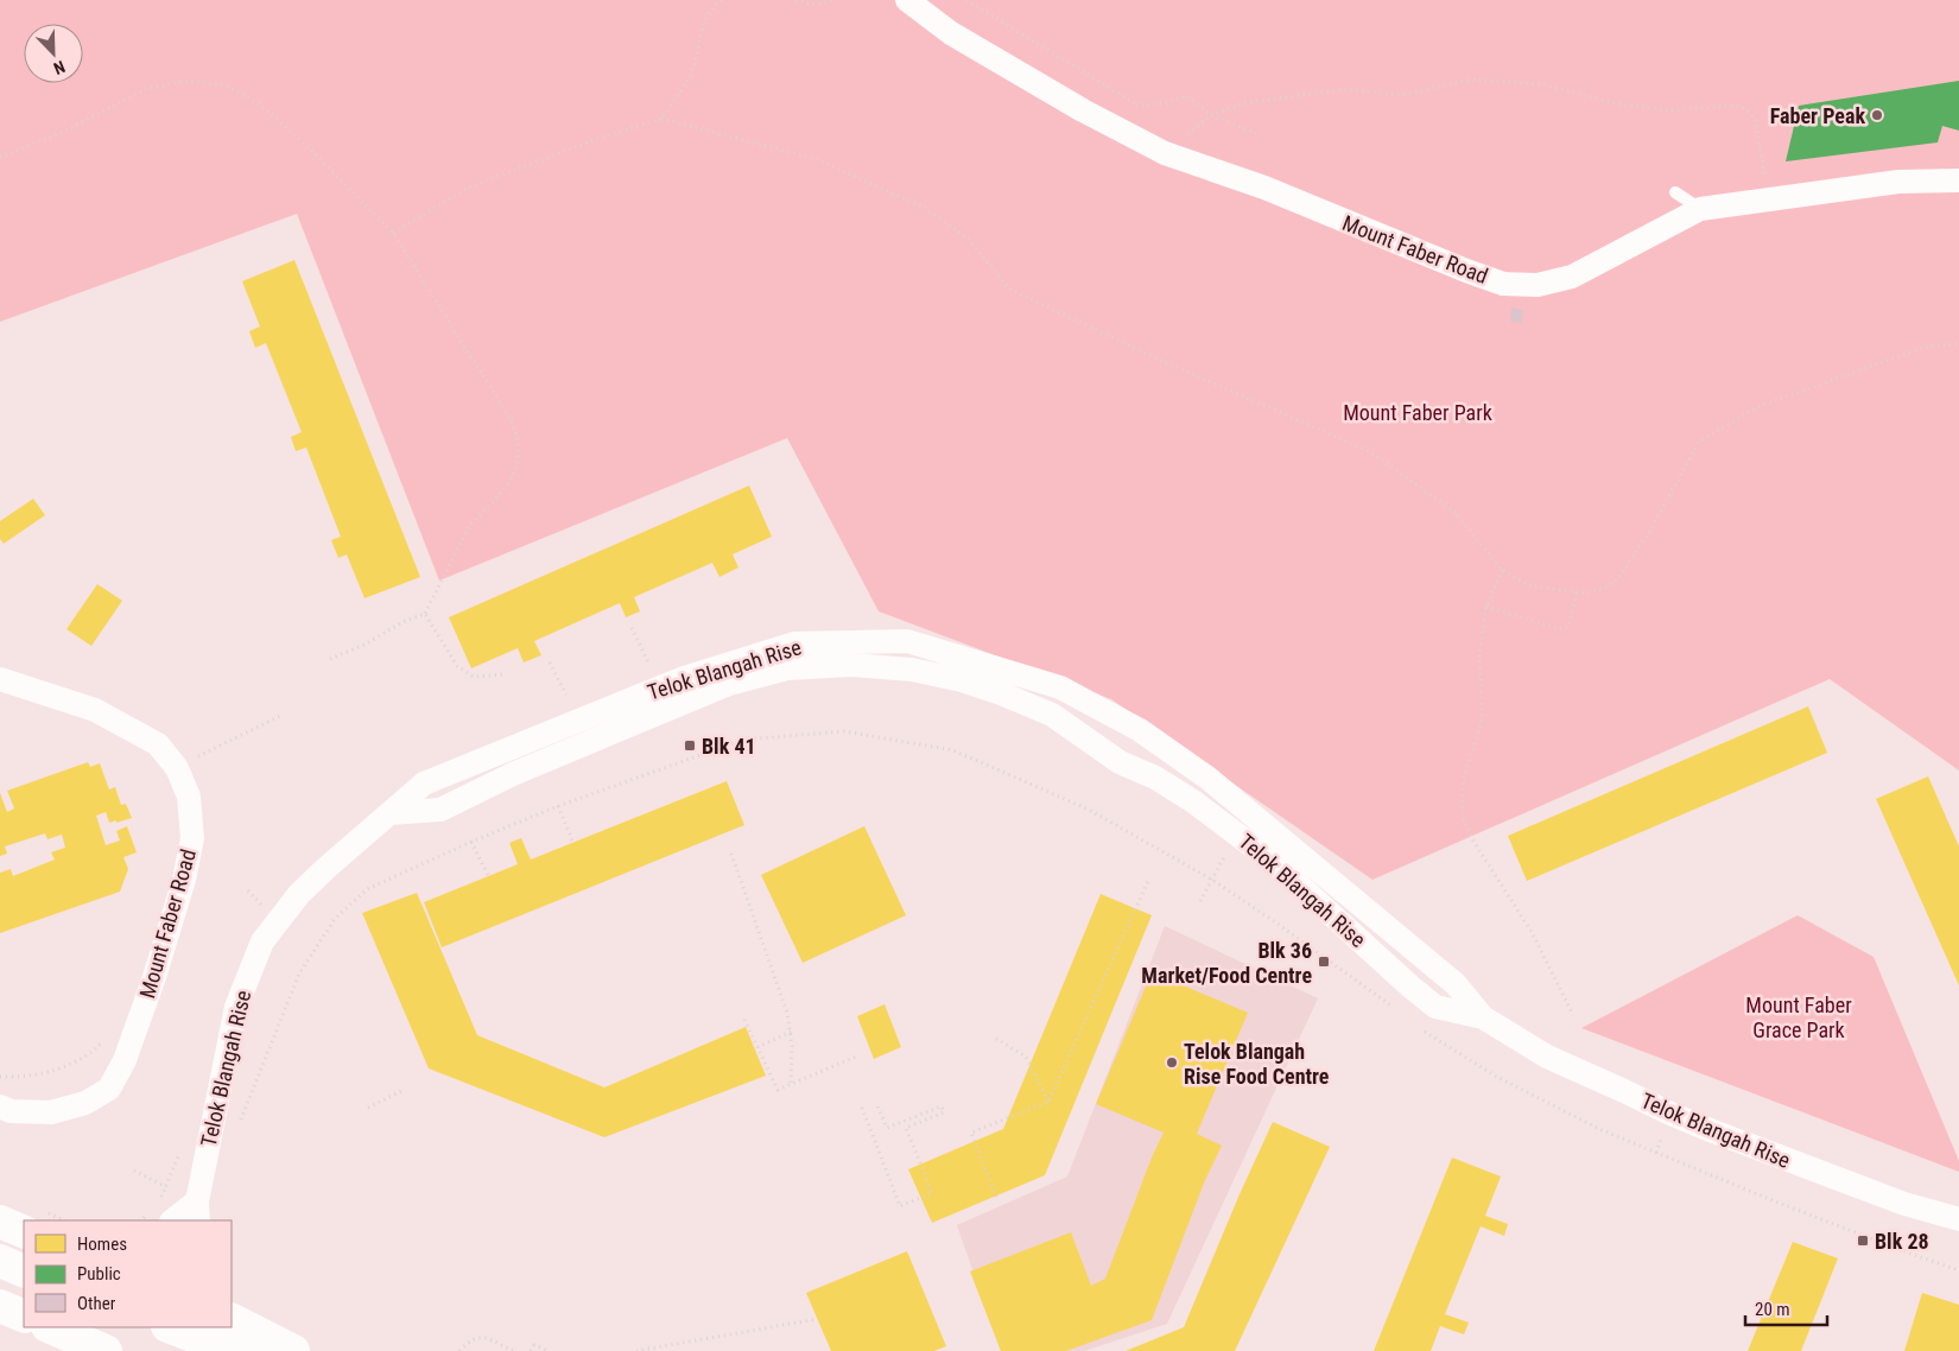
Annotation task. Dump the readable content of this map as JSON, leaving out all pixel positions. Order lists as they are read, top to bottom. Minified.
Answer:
{"streets":{"street":["Mount Faber Road","Telok Blangah Rise"]},"parks":["Mount Faber Park","Mount Faber Grace Park"],"places":{"other":["Faber Peak","Telok Blangah Rise Food Centre"],"transit":["Blk 41","Blk 36 Market/Food Centre","Blk 28"]},"legend":["Homes","Public","Other"],"scale_bar":"20 m","north":"bottom right"}
